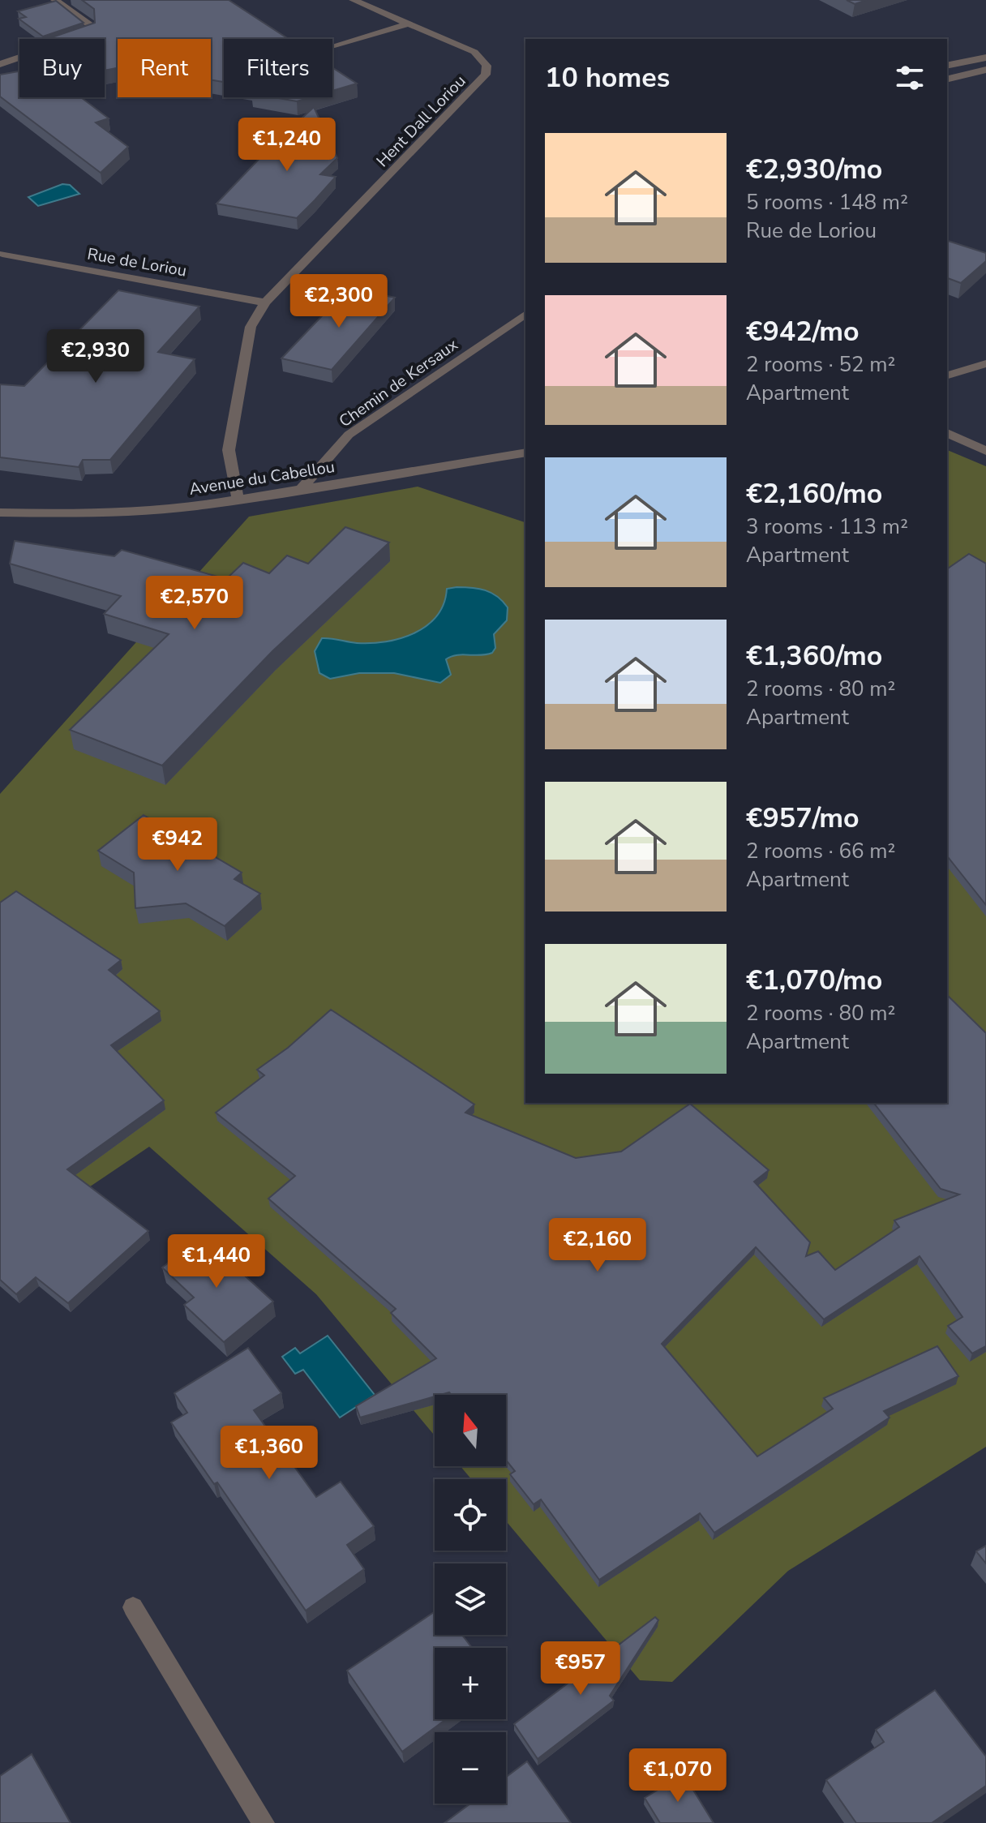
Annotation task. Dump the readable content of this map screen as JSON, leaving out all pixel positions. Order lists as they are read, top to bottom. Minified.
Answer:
{"streets":{"street":["Hent Dall Loriou","Rue de Loriou","Chemin de Kersaux","Avenue du Cabellou"]},"crossings":[["Hent Dall Loriou","Rue de Loriou"],["Chemin de Kersaux","Avenue du Cabellou"]],"north":"top","page":{"chip":["Buy","Rent","Filters"],"heading":"10 homes","list":[{"name":"€2,930/mo","note":"5 rooms · 148 m² · Rue de Loriou"},{"name":"€942/mo","note":"2 rooms · 52 m² · Apartment"},{"name":"€2,160/mo","note":"3 rooms · 113 m² · Apartment"},{"name":"€1,360/mo","note":"2 rooms · 80 m² · Apartment"},{"name":"€957/mo","note":"2 rooms · 66 m² · Apartment"},{"name":"€1,070/mo","note":"2 rooms · 80 m² · Apartment"}],"price":["€1,240","€2,300","€2,930","€2,570","€942","€2,160","€1,440","€1,360","€957","€1,070"],"map_buttons":["+","−"]}}
